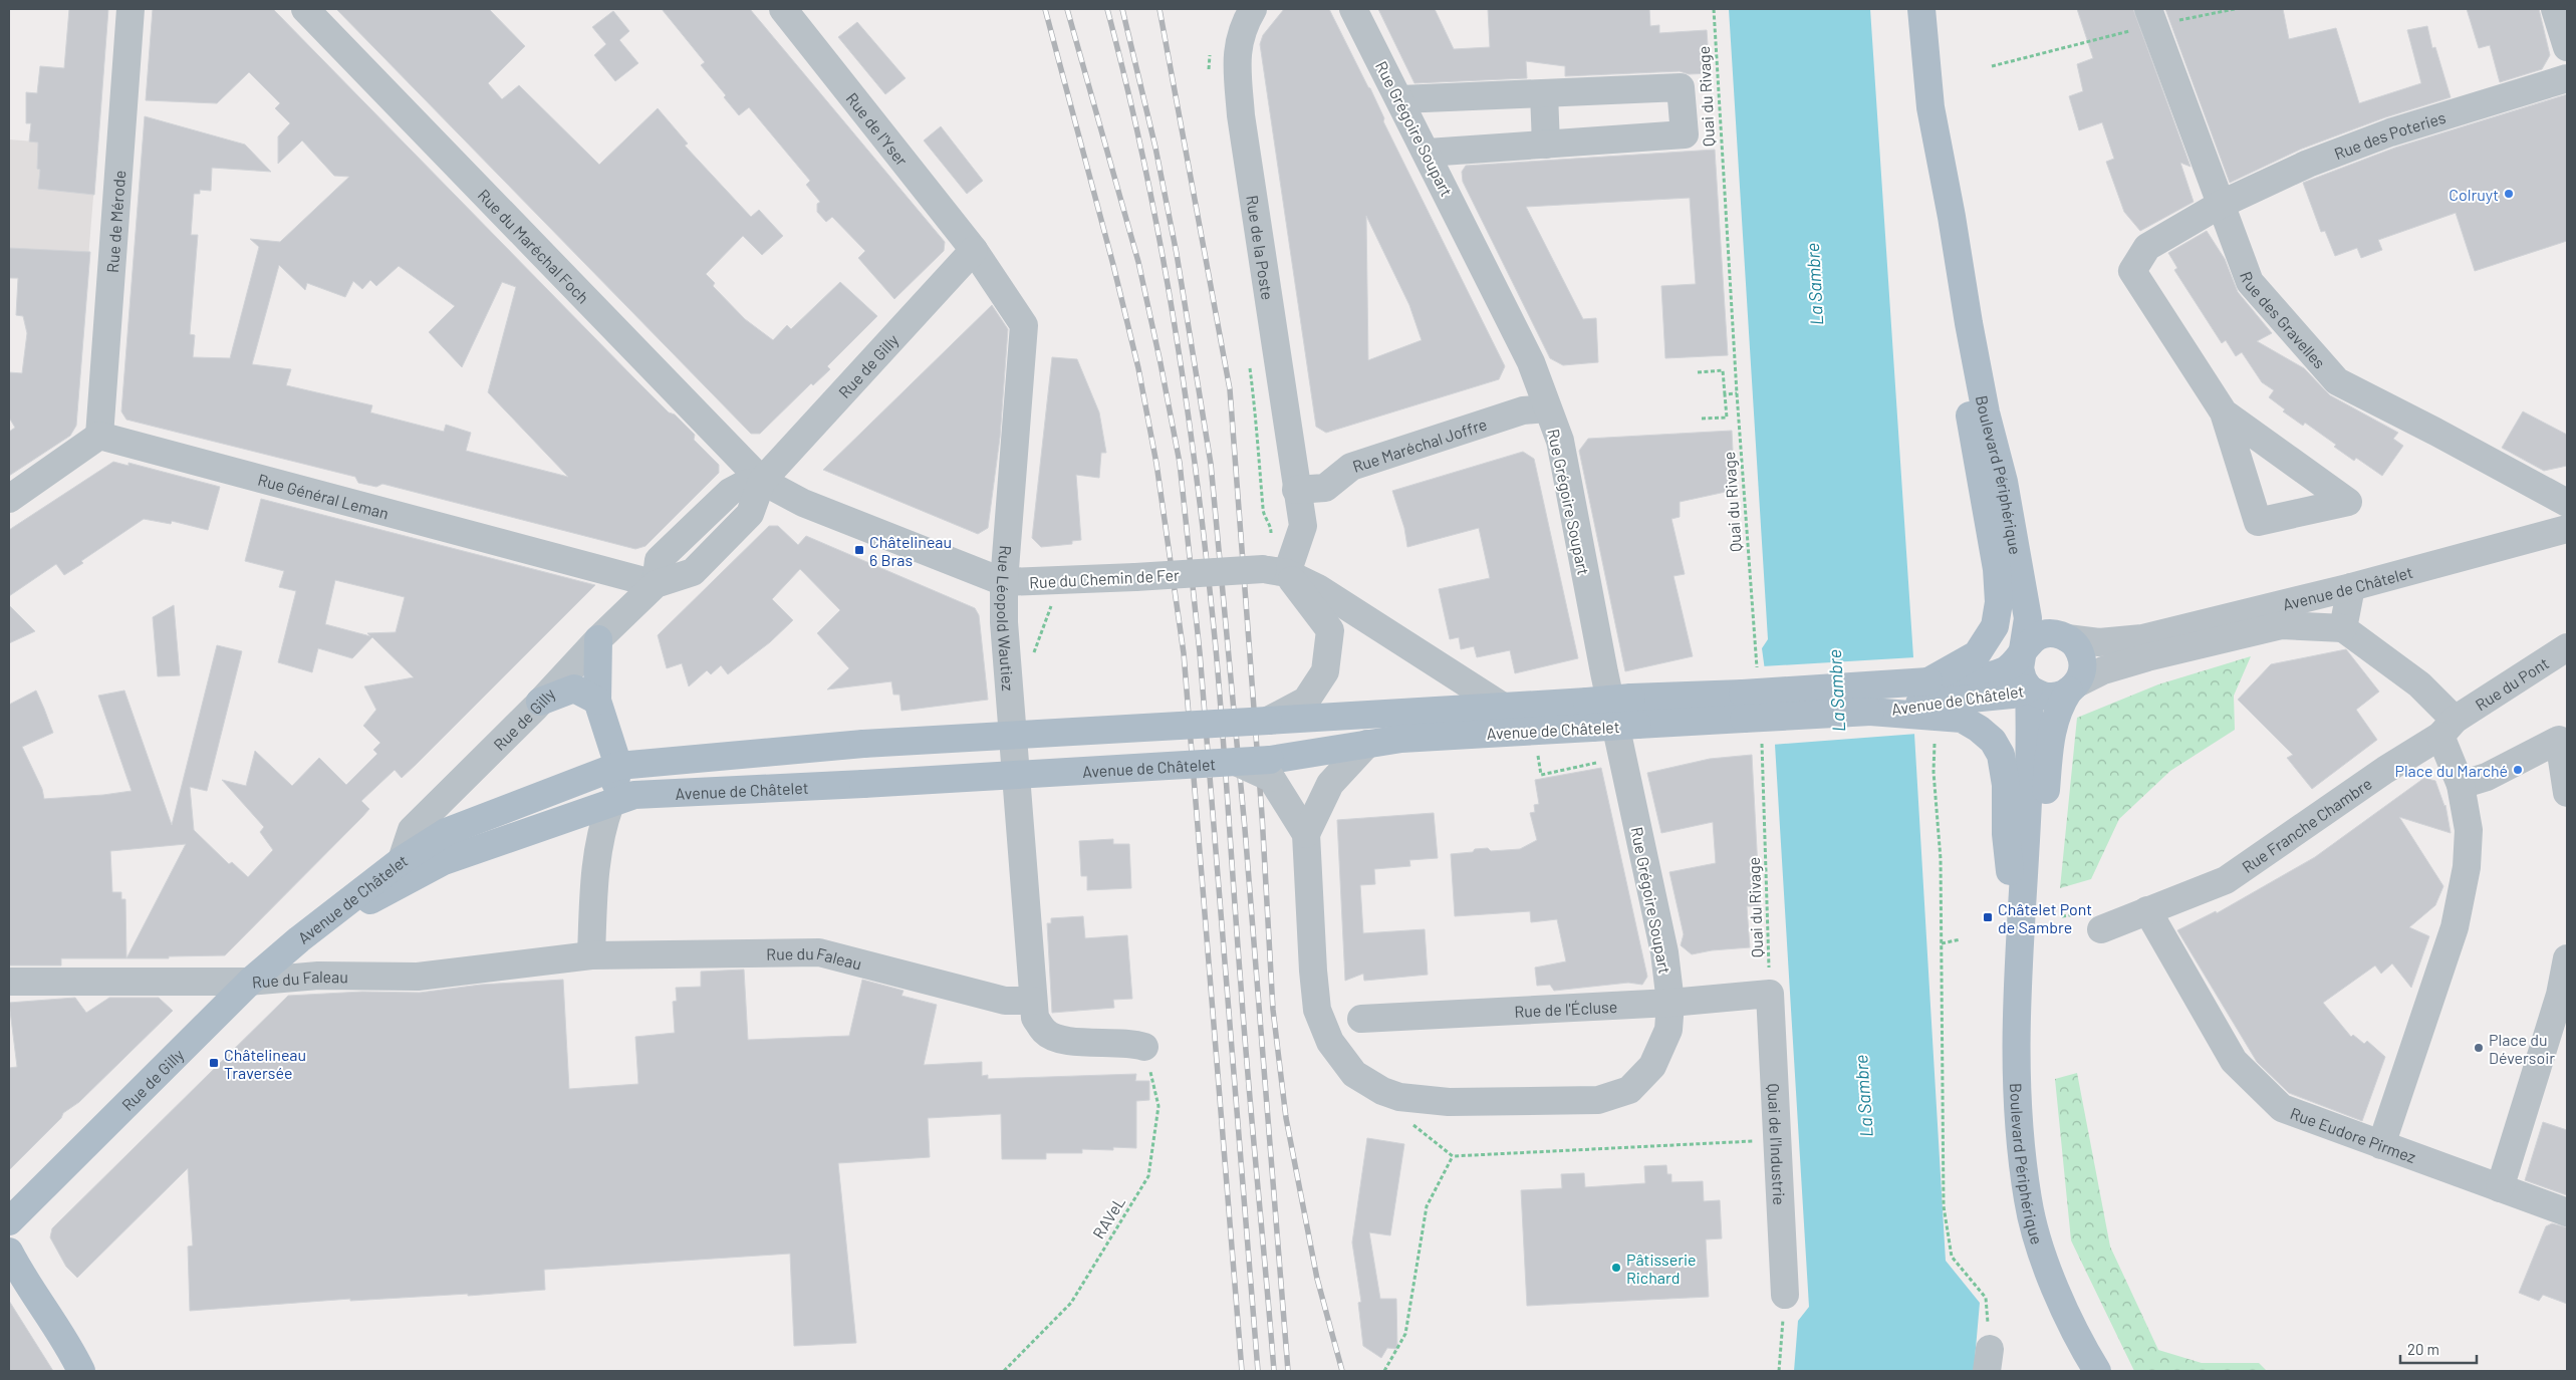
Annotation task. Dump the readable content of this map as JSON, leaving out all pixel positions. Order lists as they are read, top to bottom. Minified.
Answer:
{"streets":{"main road":["Rue de Gilly","Boulevard Périphérique","Avenue de Châtelet"],"street":["Rue Grégoire Soupart","Rue de l'Yser","Rue des Poteries","Rue de Mérode","Rue du Maréchal Foch","Rue de la Poste","Rue des Gravelles","Rue Maréchal Joffre","Rue Général Leman","Rue du Chemin de Fer","Rue Léopold Wautiez","Rue du Pont","Rue Franche Chambre","Rue du Faleau","Rue de l'Écluse","Rue Eudore Pirmez","Quai de l'Industrie"],"path":["Quai du Rivage","RAVeL"]},"crossings":[["Quai du Rivage","Avenue de Châtelet"],["Quai du Rivage","Rue de l'Écluse"],["Quai du Rivage","Quai de l'Industrie"],["Rue Grégoire Soupart","Rue Maréchal Joffre"],["Rue Grégoire Soupart","Rue de l'Écluse"],["Rue de l'Yser","Rue de Gilly"],["Rue de l'Yser","Rue Léopold Wautiez"],["Rue des Poteries","Rue des Gravelles"],["Rue de Mérode","Rue Général Leman"],["Rue du Maréchal Foch","Rue de Gilly"],["Rue du Maréchal Foch","Rue du Chemin de Fer"],["Rue de la Poste","Rue Maréchal Joffre"],["Rue de la Poste","Rue du Chemin de Fer"],["Rue de Gilly","Rue Général Leman"],["Rue de Gilly","Rue du Chemin de Fer"],["Rue de Gilly","Avenue de Châtelet"],["Rue de Gilly","Rue Léopold Wautiez"],["Rue de Gilly","Rue du Faleau"],["Boulevard Périphérique","Avenue de Châtelet"],["Rue du Chemin de Fer","Rue Léopold Wautiez"],["Rue Léopold Wautiez","Rue du Faleau"],["Rue Léopold Wautiez","RAVeL"],["Rue du Pont","Rue Franche Chambre"],["Rue Franche Chambre","Rue Eudore Pirmez"],["Rue de l'Écluse","Quai de l'Industrie"]],"water":["La Sambre"],"places":{"other":["Colruyt","Place du Marché","Place du Déversoir","Pâtisserie Richard"],"transit":["Châtelineau 6 Bras","Châtelet Pont de Sambre","Châtelineau Traversée"]},"scale_bar":"20 m"}
